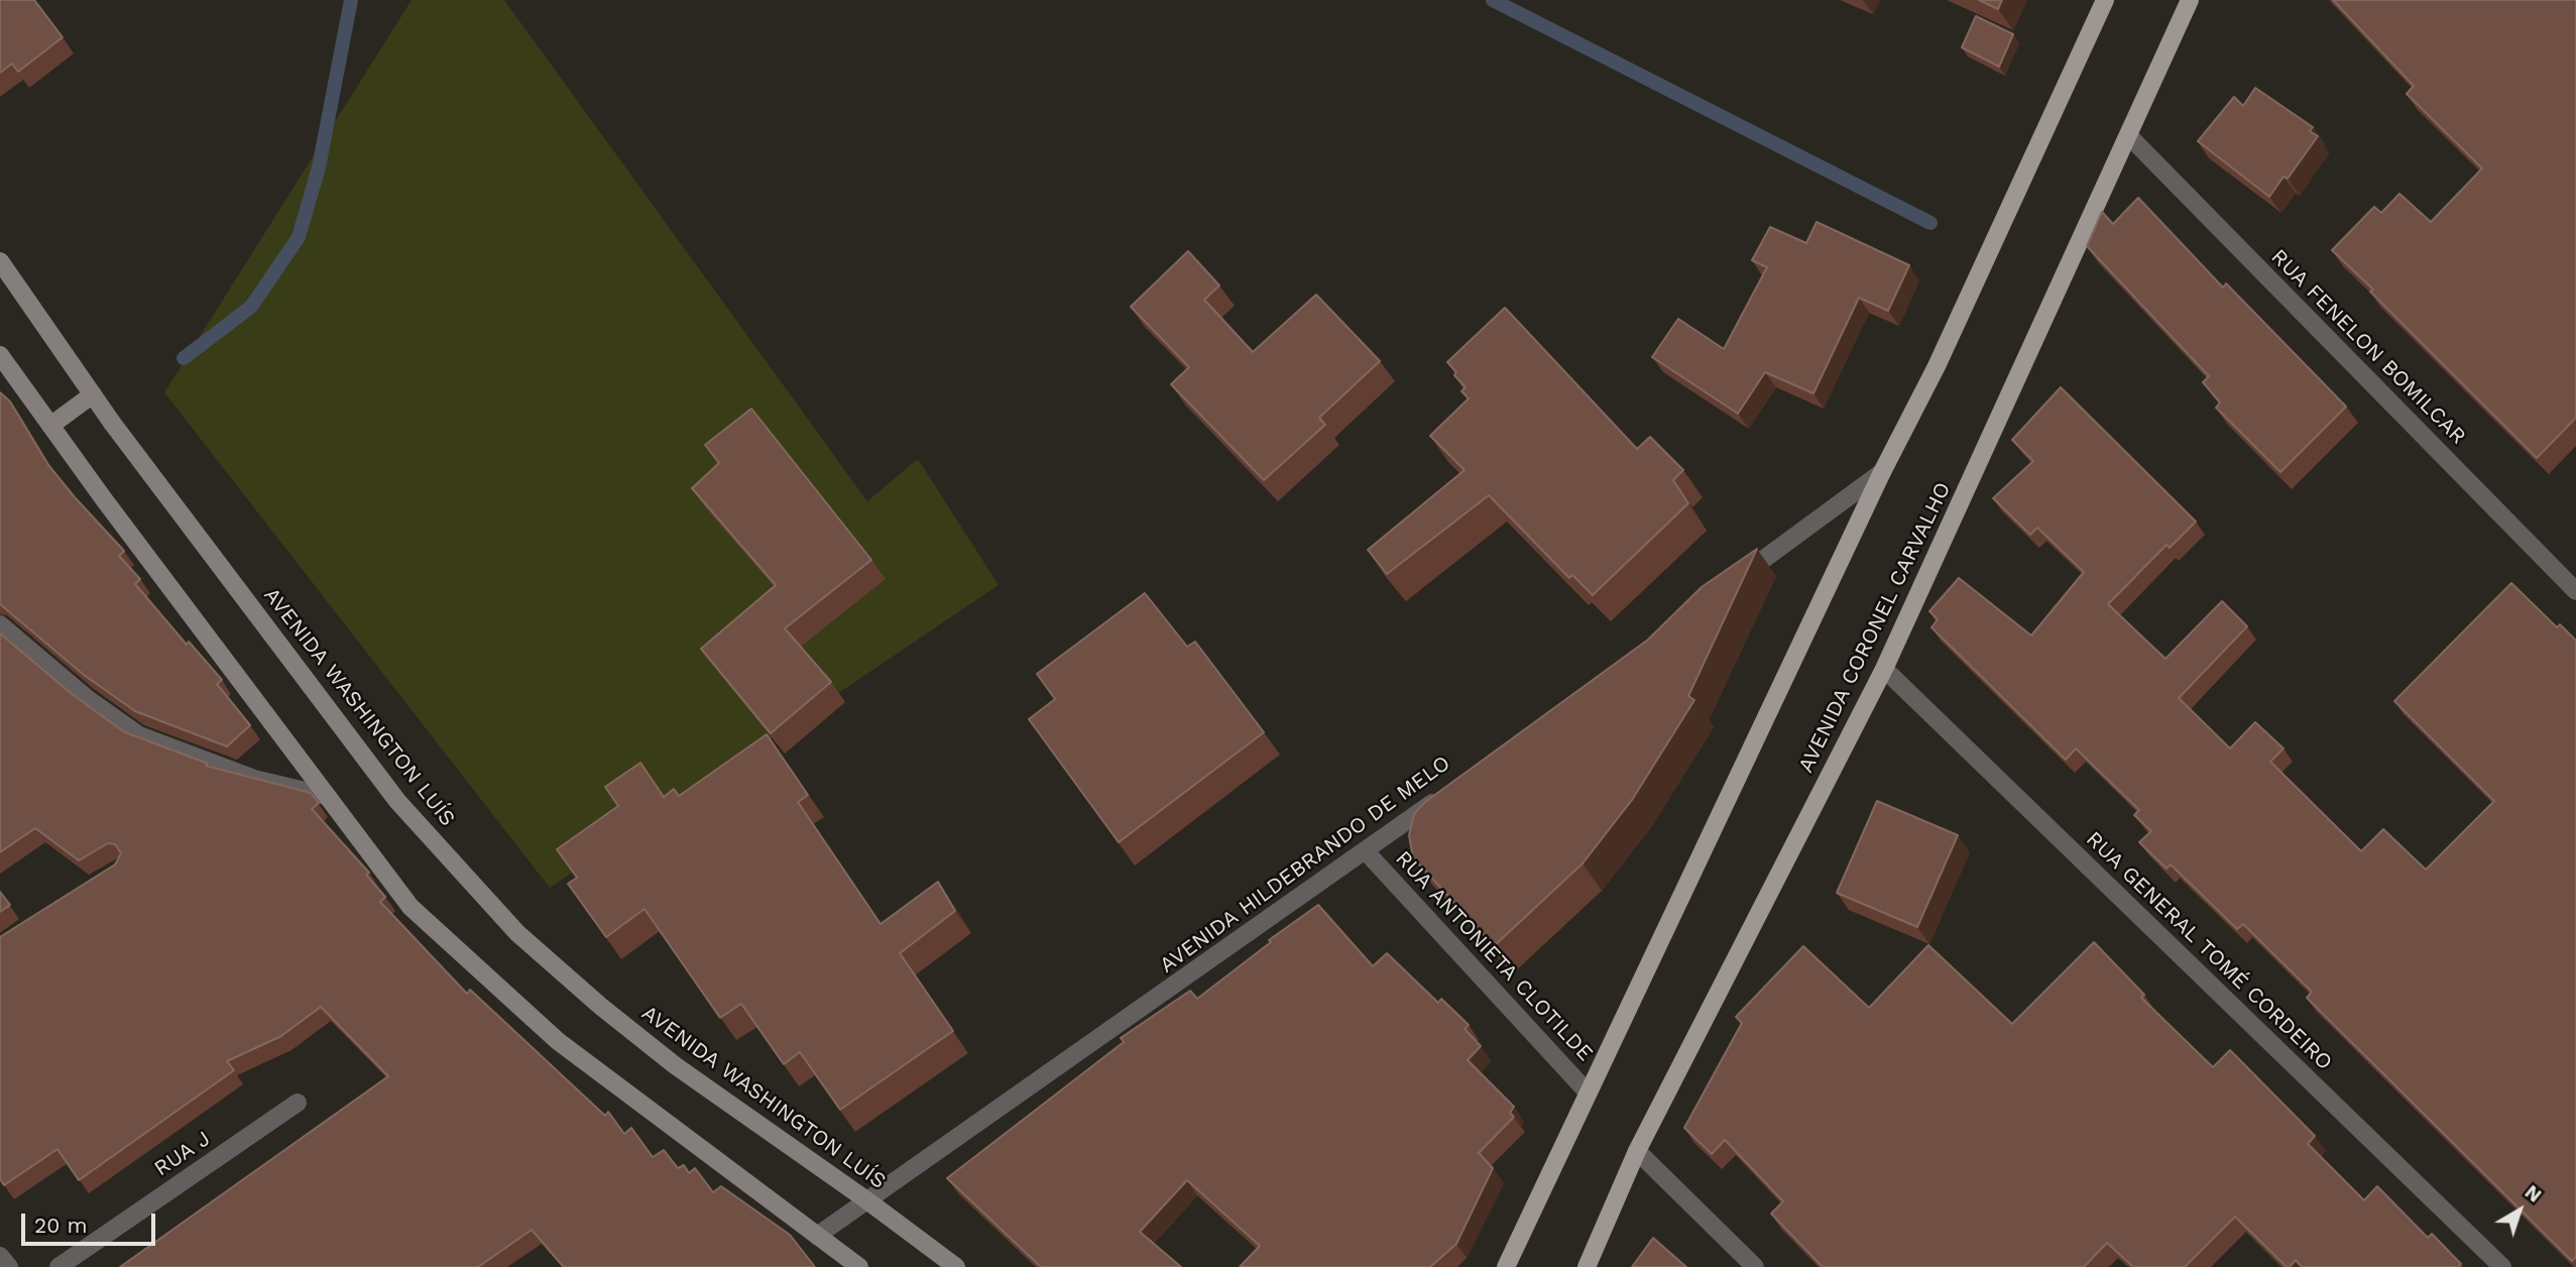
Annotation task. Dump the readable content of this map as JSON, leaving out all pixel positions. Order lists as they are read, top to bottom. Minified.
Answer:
{"streets":{"main road":["AVENIDA CORONEL CARVALHO"],"street":["RUA FENELON BOMILCAR","AVENIDA WASHINGTON LUÍS","AVENIDA HILDEBRANDO DE MELO","RUA GENERAL TOMÉ CORDEIRO","RUA ANTONIETA CLOTILDE","RUA J"]},"crossings":[["RUA FENELON BOMILCAR","AVENIDA CORONEL CARVALHO"],["AVENIDA CORONEL CARVALHO","RUA GENERAL TOMÉ CORDEIRO"],["AVENIDA WASHINGTON LUÍS","AVENIDA HILDEBRANDO DE MELO"],["AVENIDA HILDEBRANDO DE MELO","RUA ANTONIETA CLOTILDE"]],"scale_bar":"20 m","north":"top right"}
